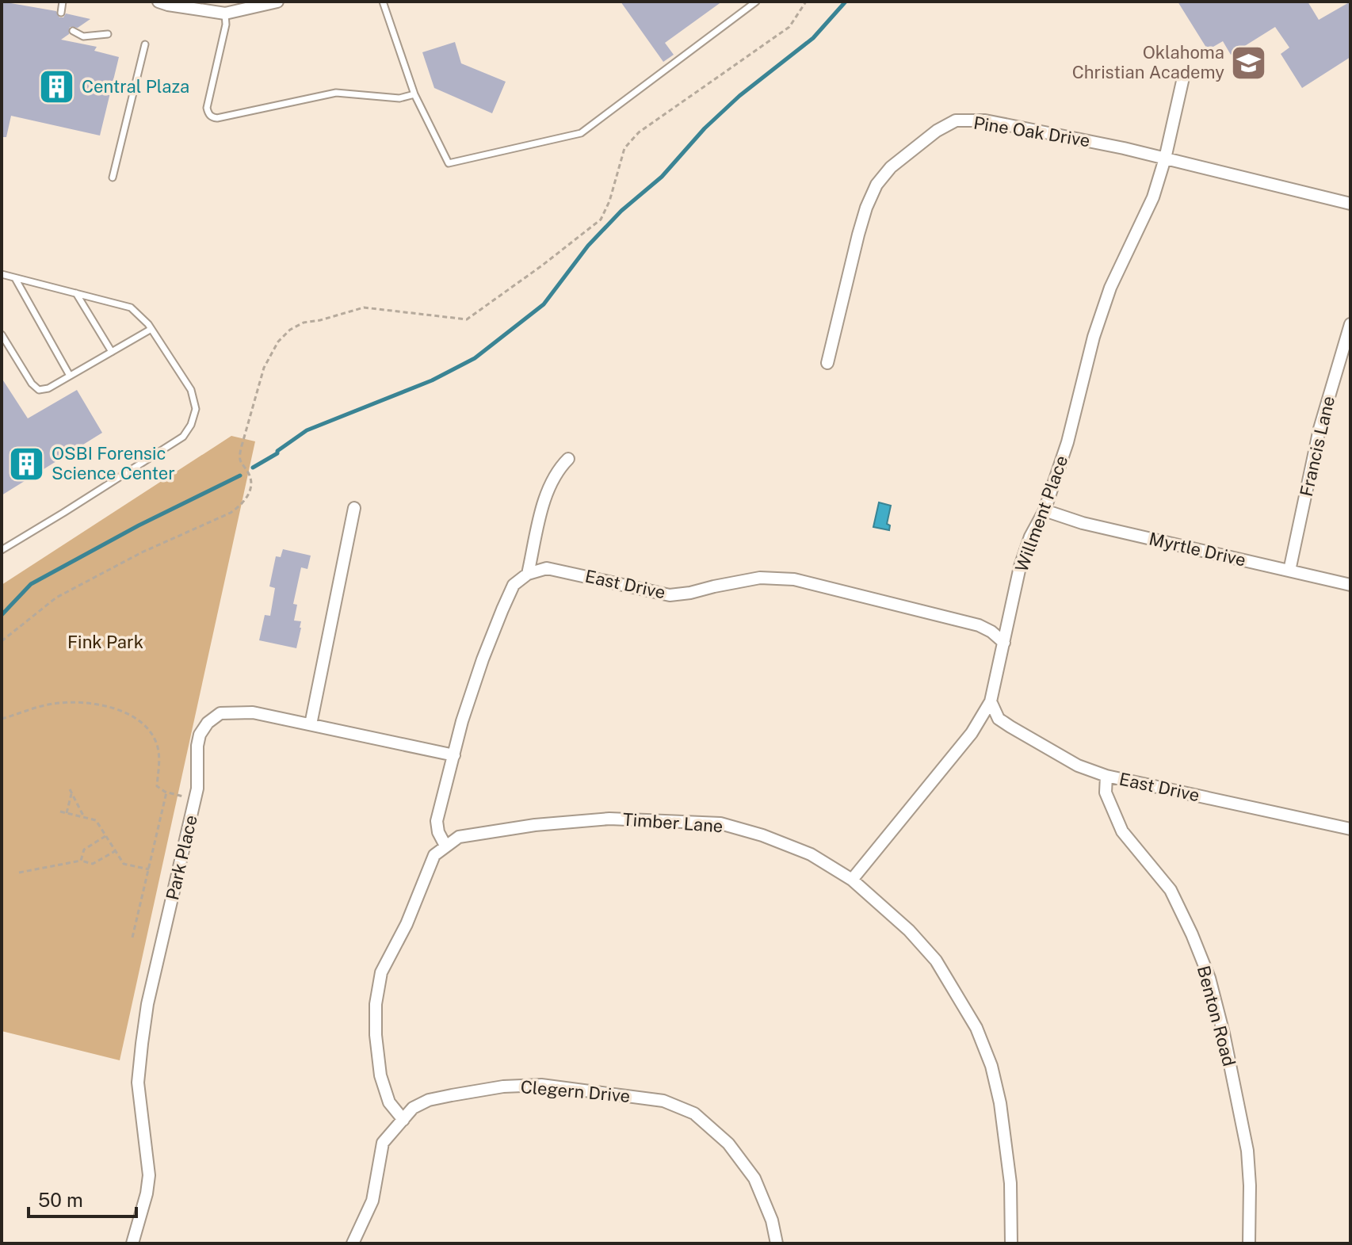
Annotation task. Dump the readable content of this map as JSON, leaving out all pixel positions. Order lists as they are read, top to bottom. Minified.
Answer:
{"streets":{"street":["Pine Oak Drive","Francis Lane","Willment Place","Myrtle Drive","East Drive","Timber Lane","Park Place","Benton Road","Clegern Drive"]},"crossings":[["Pine Oak Drive","Willment Place"],["Francis Lane","Myrtle Drive"],["Willment Place","Myrtle Drive"],["Willment Place","East Drive"],["Willment Place","Timber Lane"],["East Drive","Benton Road"]],"parks":["Fink Park"],"places":{"school or university":["Oklahoma Christian Academy"],"building":["Central Plaza","OSBI Forensic Science Center"]},"scale_bar":"50 m"}
